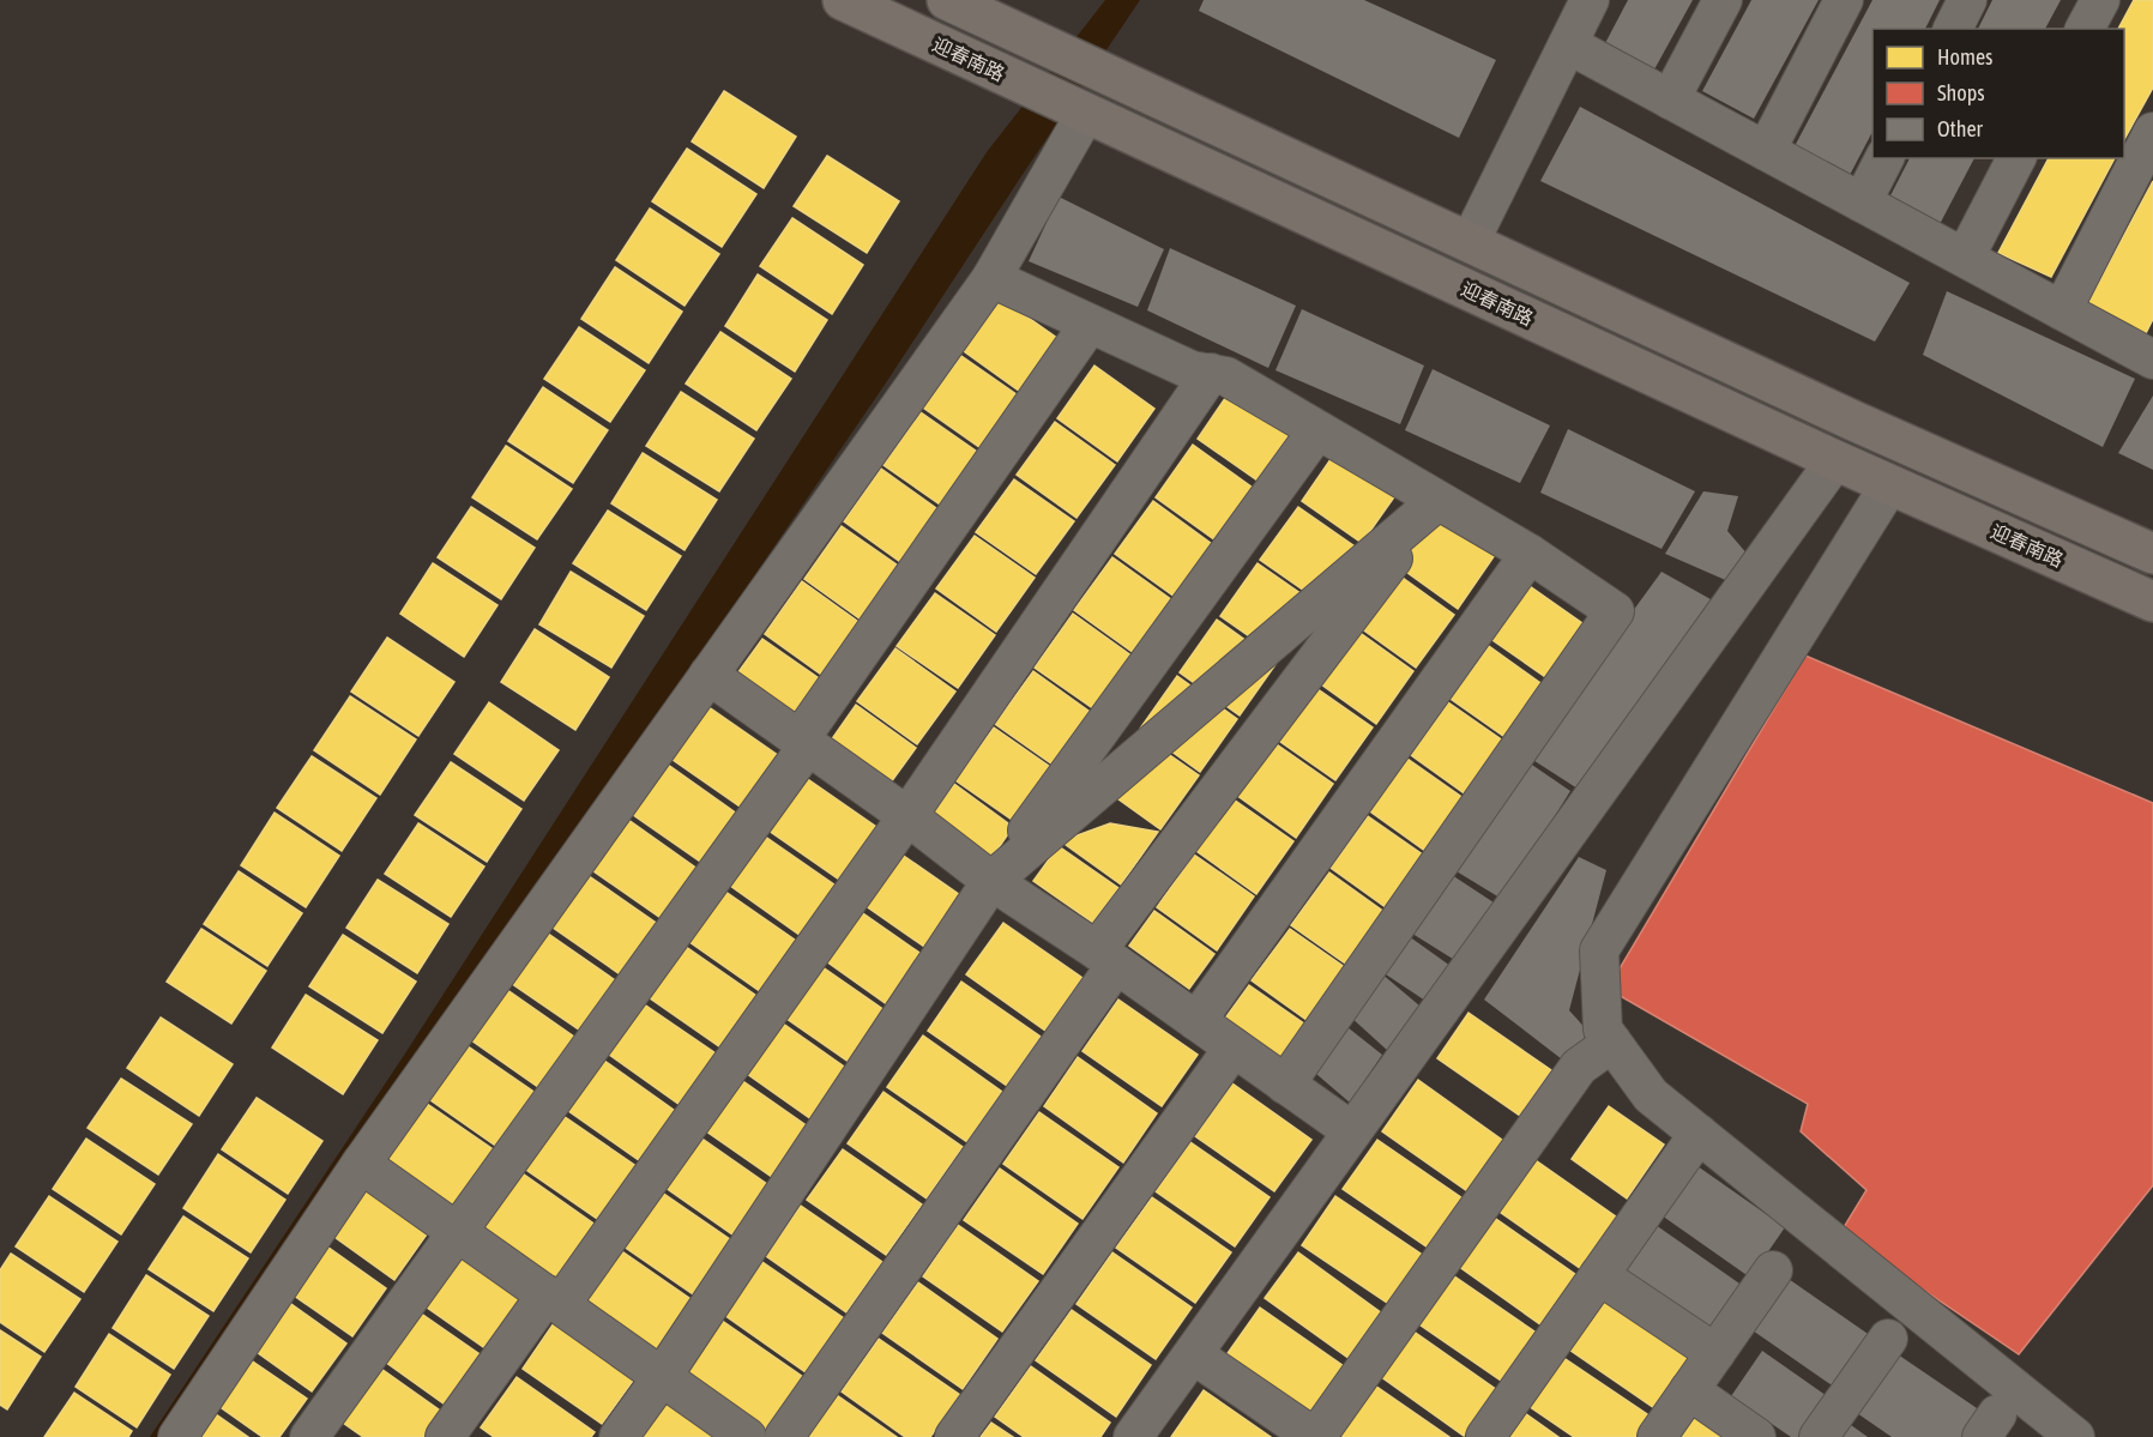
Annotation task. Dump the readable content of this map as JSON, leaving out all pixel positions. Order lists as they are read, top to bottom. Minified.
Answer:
{"streets":{"main road":["迎春南路"]},"legend":["Homes","Shops","Other"]}
